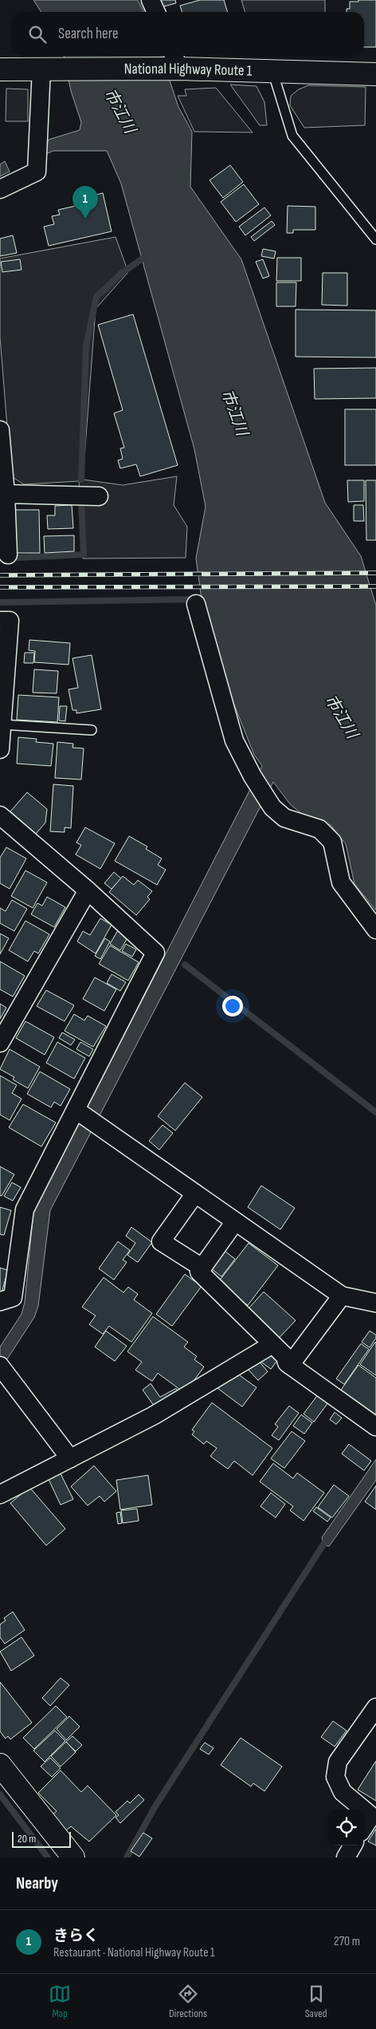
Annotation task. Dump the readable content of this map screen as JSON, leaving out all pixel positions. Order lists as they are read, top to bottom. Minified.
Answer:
{"streets":{"main road":["National Highway Route 1"]},"water":["市江川"],"scale_bar":"20 m","page":{"search":"Search here","pins":"1","scale":"20 m","heading":"Nearby","list":[{"mark":"1","name":"きらく","note":"Restaurant · National Highway Route 1","value":"270 m"}],"nav":["Map","Directions","Saved"]}}
